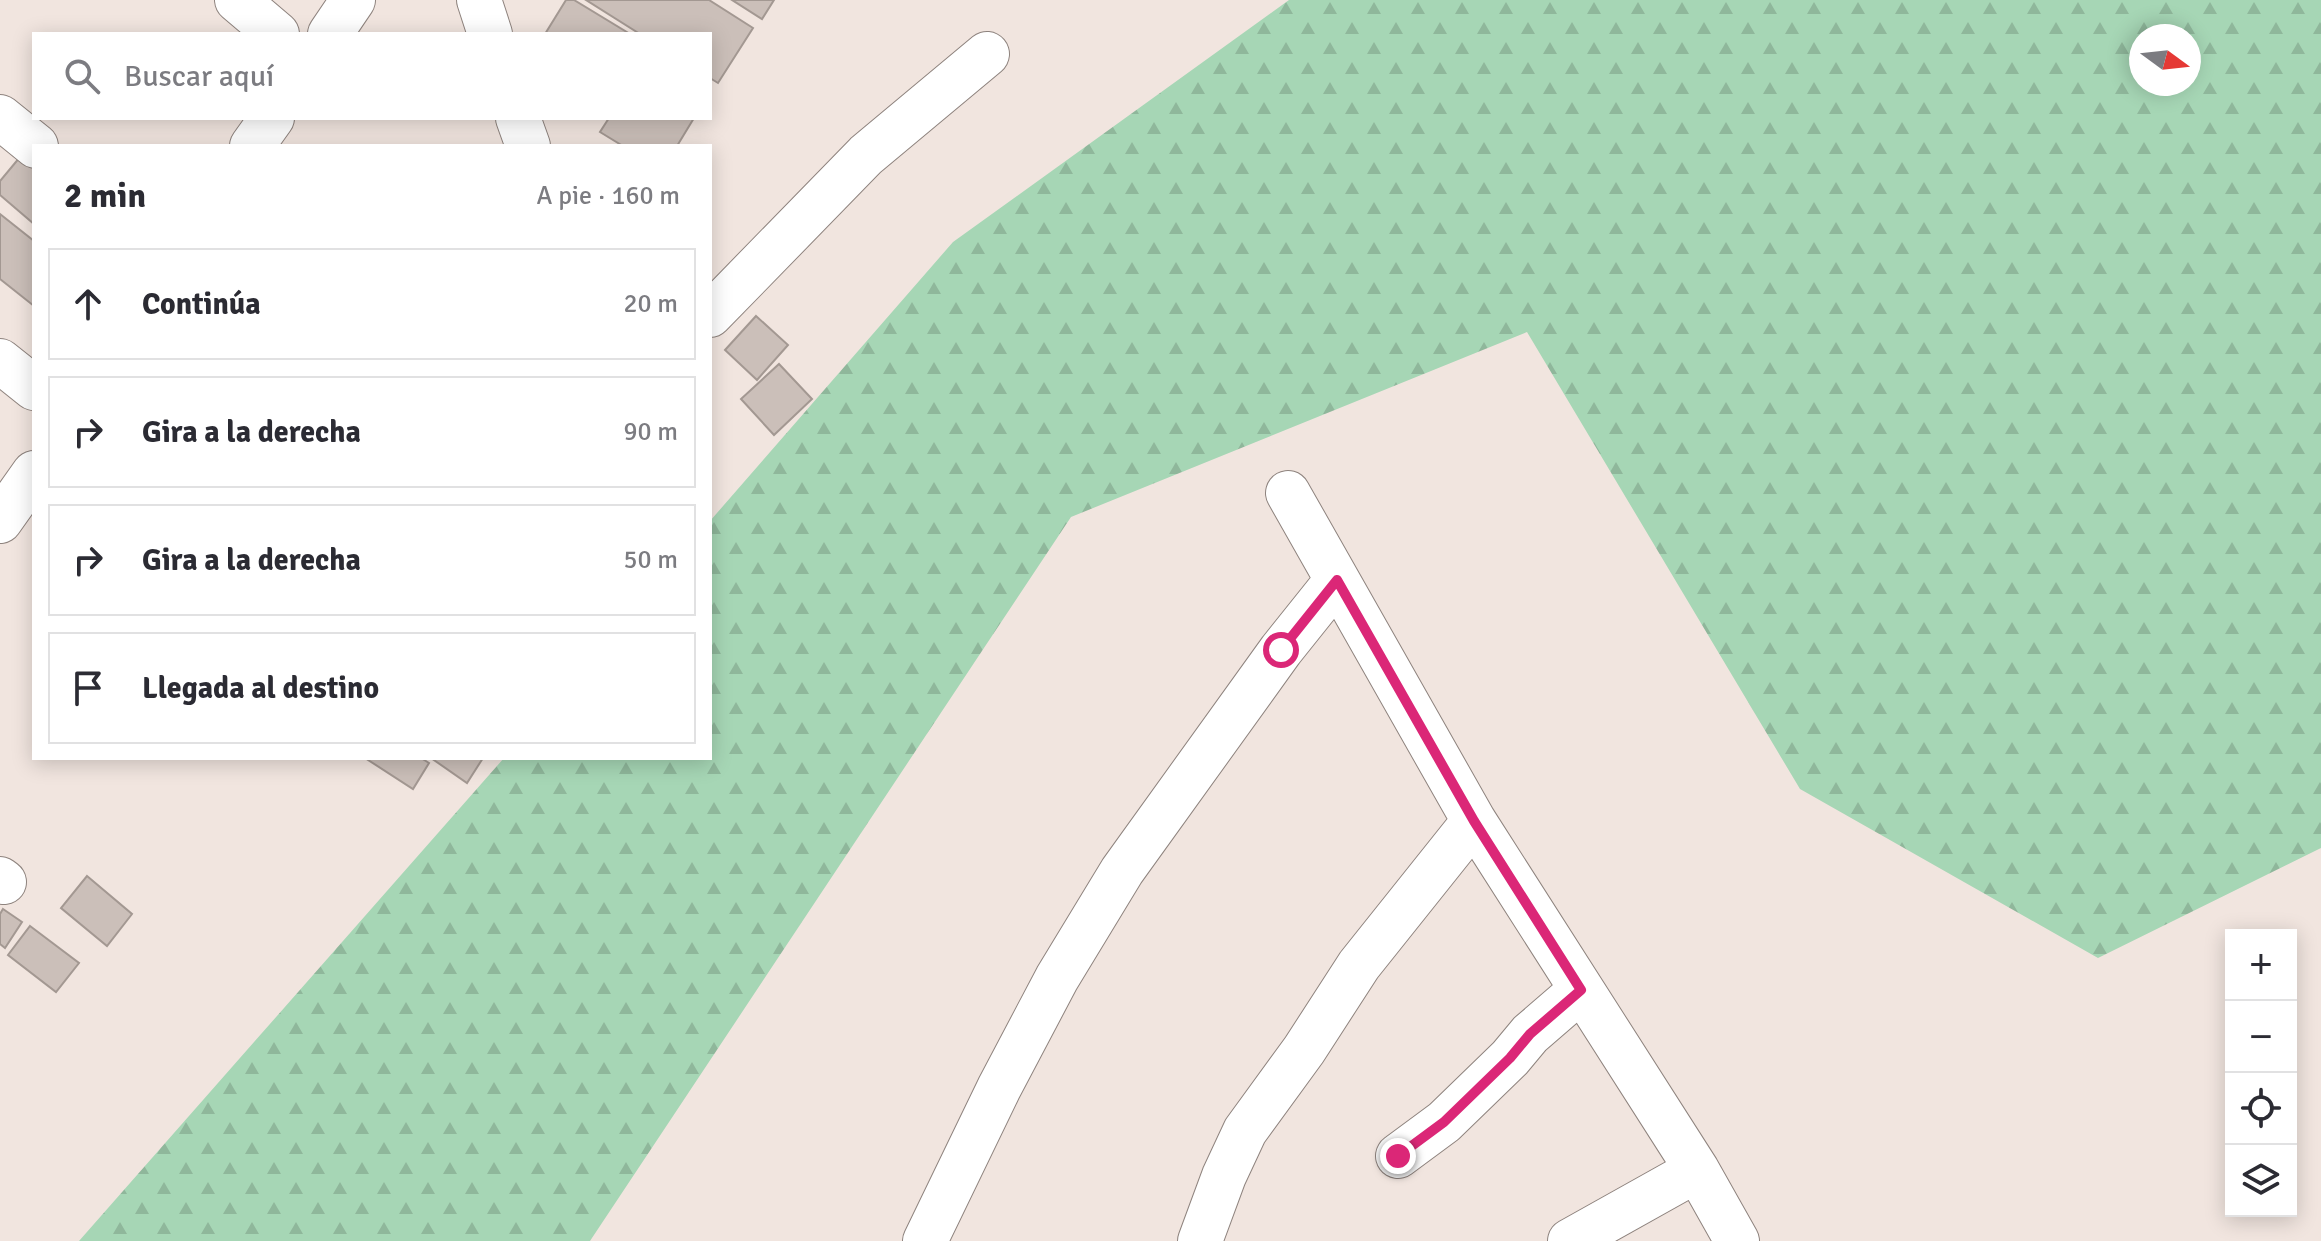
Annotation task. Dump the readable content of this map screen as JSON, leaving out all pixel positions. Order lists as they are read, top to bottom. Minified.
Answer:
{"north":"right","page":{"search":"Buscar aquí","heading":["2 min","A pie · 160 m"],"list":[["Continúa","20 m"],["Gira a la derecha","90 m"],["Gira a la derecha","50 m"],"Llegada al destino"],"map_buttons":["+","−"]}}
